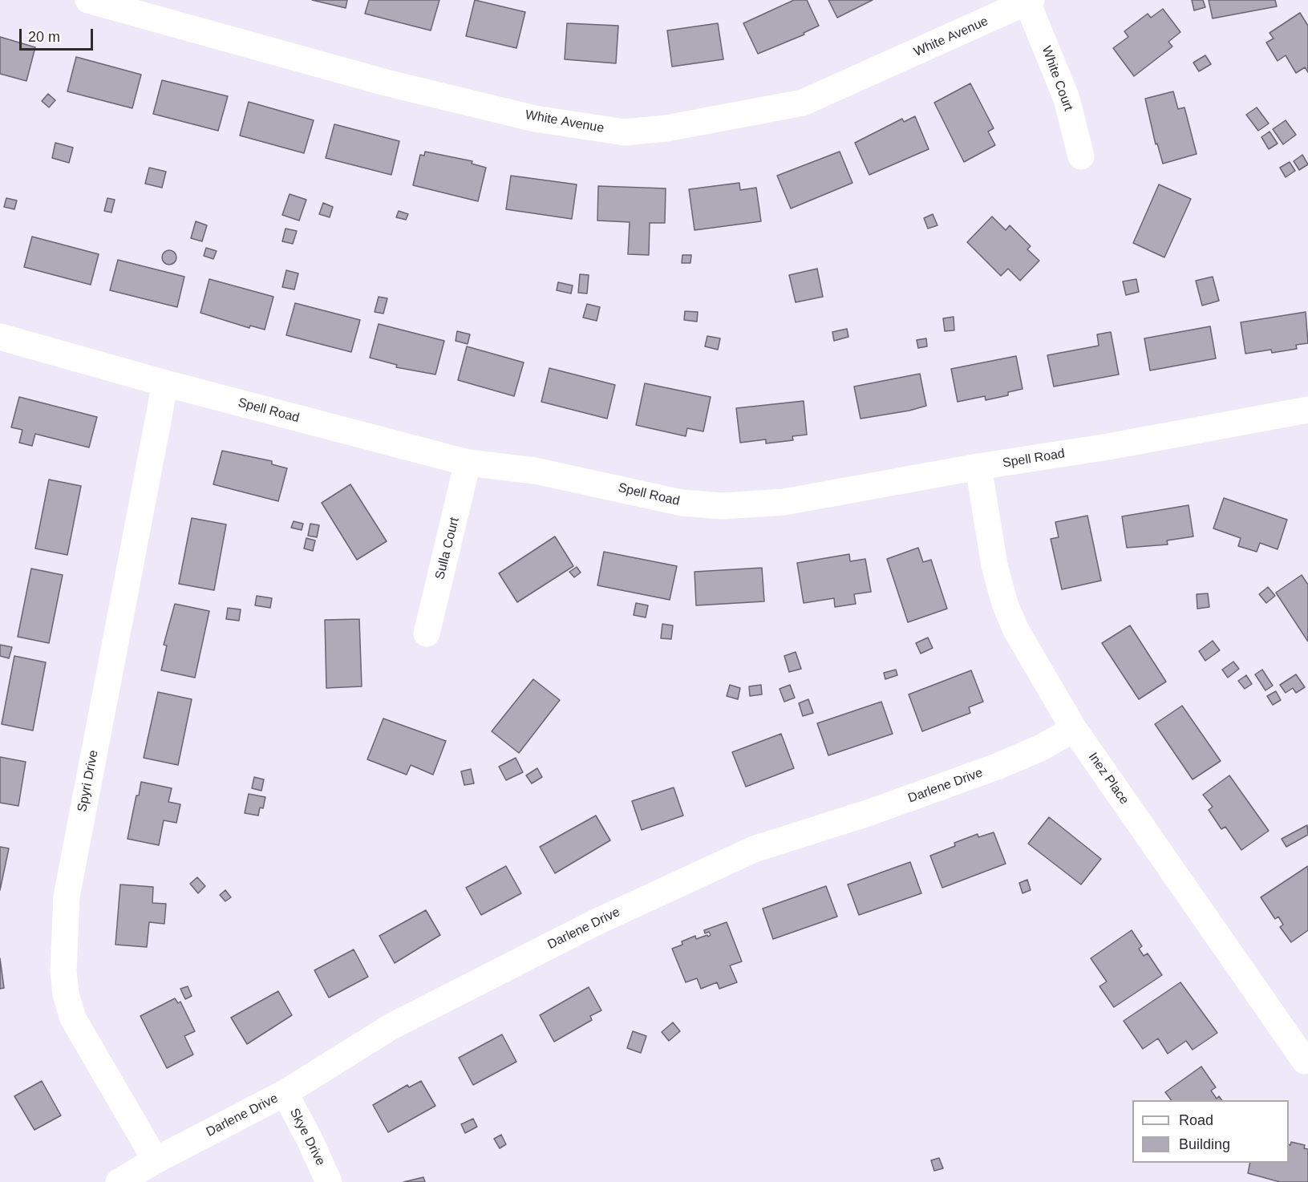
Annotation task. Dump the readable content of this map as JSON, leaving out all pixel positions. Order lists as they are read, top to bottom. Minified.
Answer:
{"streets":{"street":["White Avenue","White Court","Spell Road","Sulla Court","Inez Place","Spyri Drive","Darlene Drive","Skye Drive"]},"crossings":[["White Avenue","White Court"],["Spell Road","Sulla Court"],["Spell Road","Inez Place"],["Spell Road","Spyri Drive"],["Inez Place","Darlene Drive"],["Spyri Drive","Darlene Drive"],["Darlene Drive","Skye Drive"]],"legend":["Road","Building"],"scale_bar":"20 m"}
